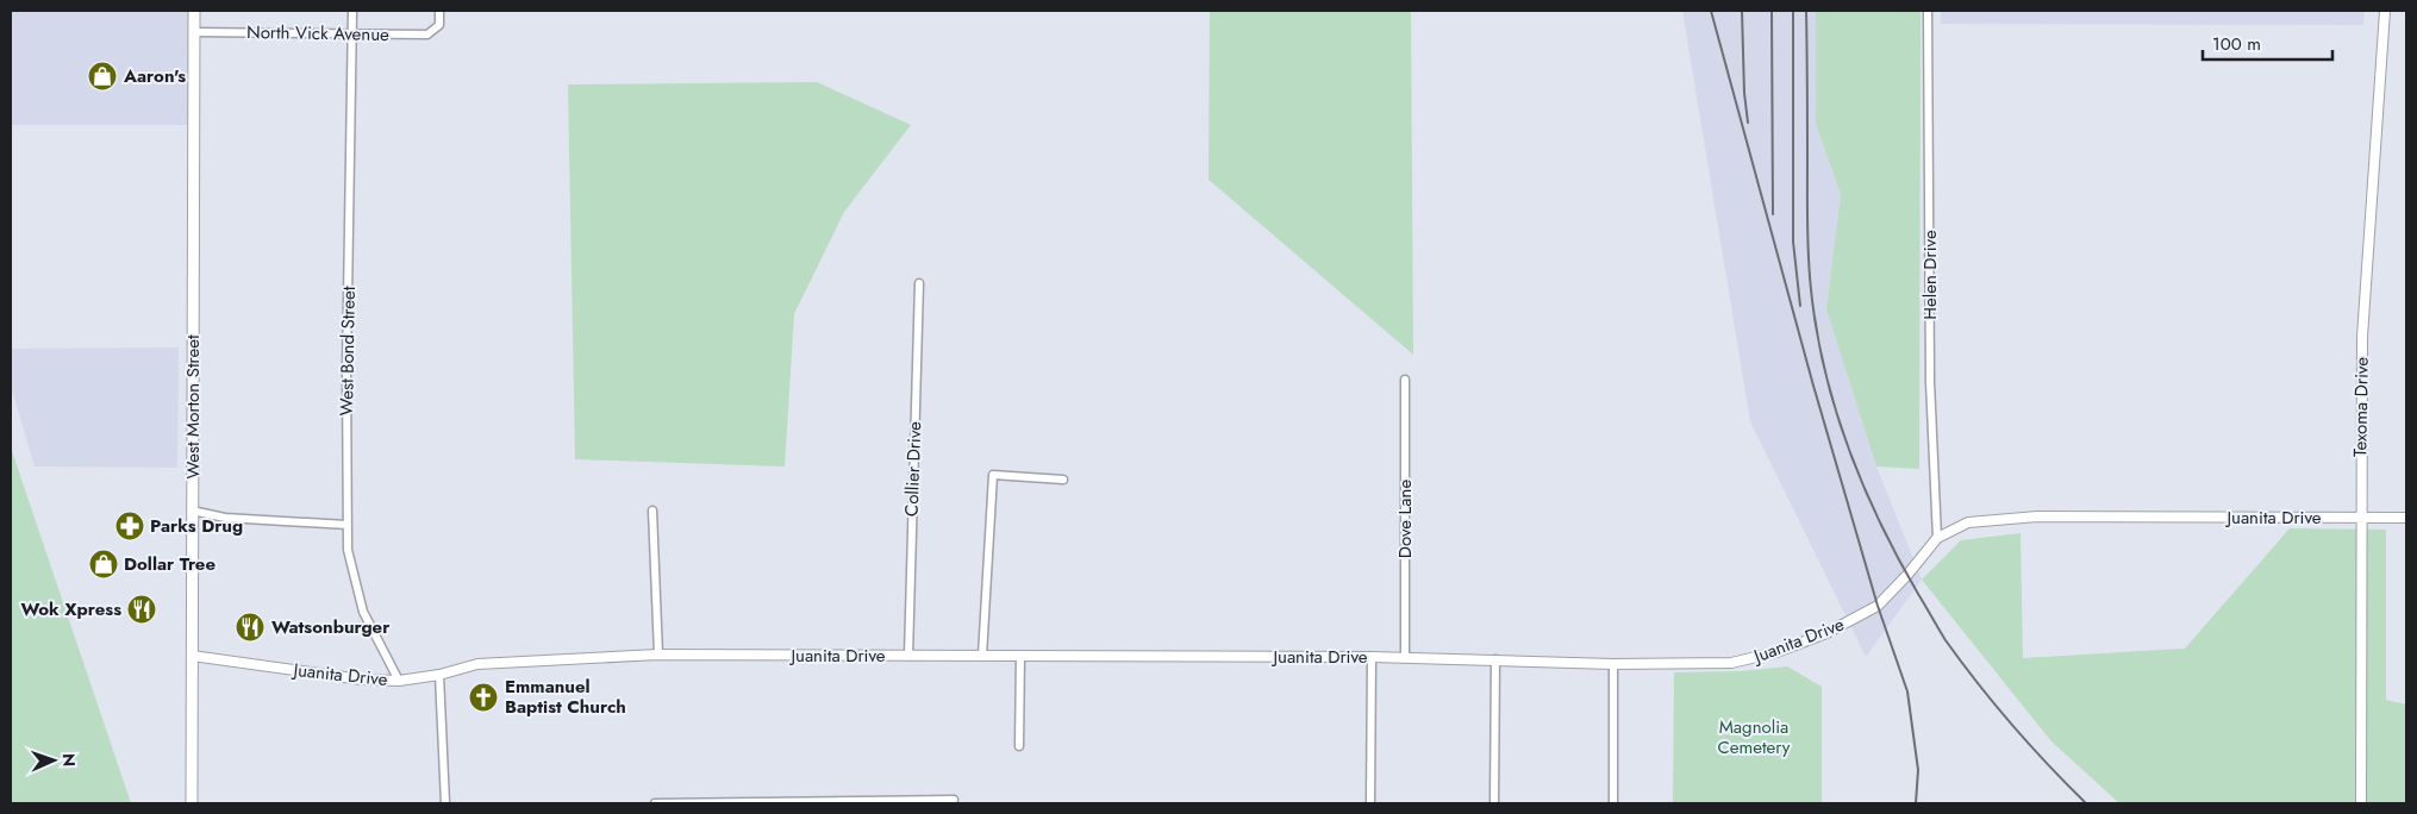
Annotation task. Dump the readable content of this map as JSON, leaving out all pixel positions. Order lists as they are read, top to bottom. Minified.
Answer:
{"streets":{"main road":["West Morton Street"],"street":["North Vick Avenue","Helen Drive","West Bond Street","Texoma Drive","Collier Drive","Juanita Drive","Dove Lane"]},"crossings":[["North Vick Avenue","West Bond Street"],["North Vick Avenue","West Morton Street"],["Helen Drive","Juanita Drive"],["West Bond Street","Juanita Drive"],["West Morton Street","Juanita Drive"],["Texoma Drive","Juanita Drive"],["Collier Drive","Juanita Drive"],["Juanita Drive","Dove Lane"]],"parks":["Magnolia Cemetery"],"places":{"shop":["Aaron's","Dollar Tree"],"pharmacy":["Parks Drug"],"restaurant":["Wok Xpress","Watsonburger"],"church":["Emmanuel Baptist Church"]},"scale_bar":"100 m","north":"right"}
